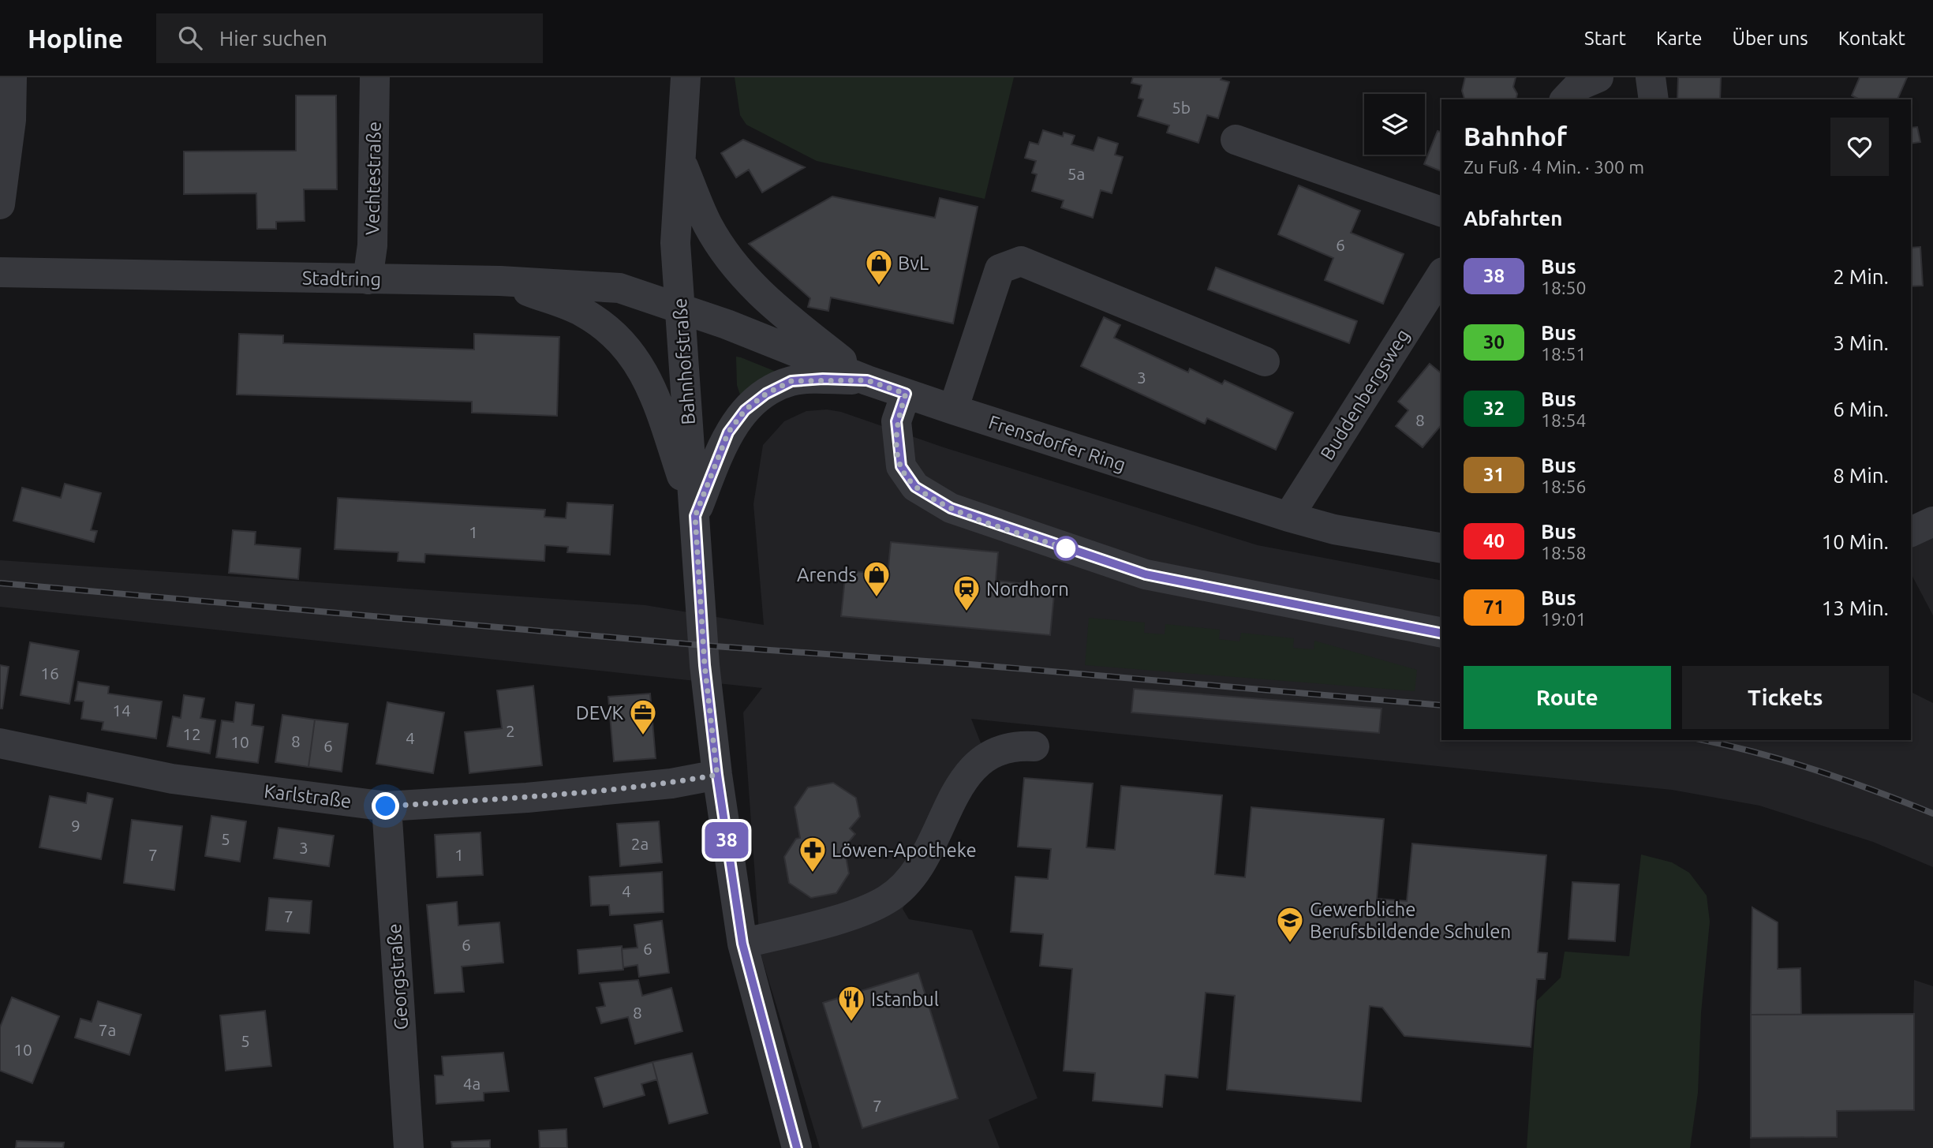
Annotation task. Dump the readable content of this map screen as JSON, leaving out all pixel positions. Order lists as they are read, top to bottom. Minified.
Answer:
{"streets":{"street":["Vechtestraße","Stadtring","Bahnhofstraße","Buddenbergsweg","Frensdorfer Ring","Karlstraße","Georgstraße"]},"crossings":[["Vechtestraße","Stadtring"],["Stadtring","Bahnhofstraße"],["Stadtring","Frensdorfer Ring"],["Bahnhofstraße","Frensdorfer Ring"],["Bahnhofstraße","Karlstraße"],["Buddenbergsweg","Frensdorfer Ring"],["Karlstraße","Georgstraße"]],"places":{"shop":["BvL","Arends"],"station":["Nordhorn"],"office":["DEVK"],"pharmacy":["Löwen-Apotheke"],"school or university":["Gewerbliche Berufsbildende Schulen"],"restaurant":["Istanbul"]},"lines":["bus line 38"],"house_numbers":["5b","5a","6","3","8","1","16","14","2","12","4","8","10","6","9","5","2a","3","7","1","4","7","6","6","8","7a","5","10","4a","7"],"page":{"header":"Hopline","search":"Hier suchen","nav":["Start","Karte","Über uns","Kontakt"],"on_map":"38","heading":[["Bahnhof","Zu Fuß · 4 Min. · 300 m"],"Abfahrten"],"list":[{"mark":"38","name":"Bus","note":"18:50","value":"2 Min."},{"mark":"30","name":"Bus","note":"18:51","value":"3 Min."},{"mark":"32","name":"Bus","note":"18:54","value":"6 Min."},{"mark":"31","name":"Bus","note":"18:56","value":"8 Min."},{"mark":"40","name":"Bus","note":"18:58","value":"10 Min."},{"mark":"71","name":"Bus","note":"19:01","value":"13 Min."}],"buttons":["Route","Tickets"]}}
